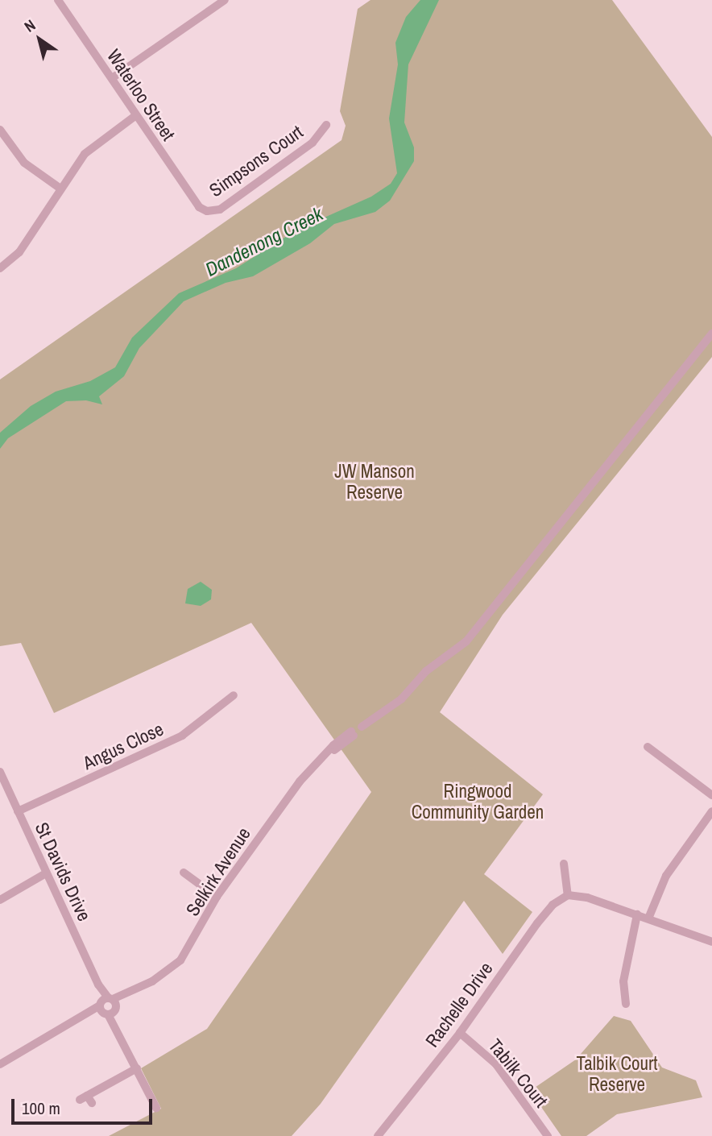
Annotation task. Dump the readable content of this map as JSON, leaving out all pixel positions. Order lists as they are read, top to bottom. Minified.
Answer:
{"streets":{"street":["Waterloo Street","Simpsons Court","Angus Close","St Davids Drive","Selkirk Avenue","Rachelle Drive","Tabilk Court"]},"crossings":[["Waterloo Street","Simpsons Court"],["Angus Close","St Davids Drive"],["St Davids Drive","Selkirk Avenue"],["Rachelle Drive","Tabilk Court"]],"water":["Dandenong Creek"],"parks":["JW Manson Reserve","Ringwood Community Garden","Talbik Court Reserve"],"scale_bar":"100 m","north":"top left"}
